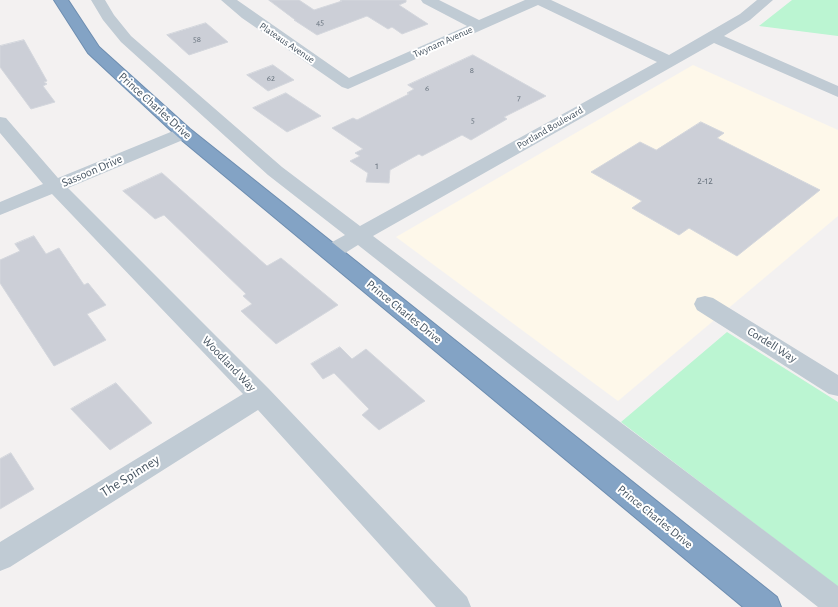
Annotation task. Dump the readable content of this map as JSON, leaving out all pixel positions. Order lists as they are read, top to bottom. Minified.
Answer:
{"streets":{"highway":["Prince Charles Drive"],"street":["Twynam Avenue","Plateaus Avenue","Portland Boulevard","Sassoon Drive","Cordell Way","Woodland Way","The Spinney"]},"crossings":[["Twynam Avenue","Plateaus Avenue"],["Prince Charles Drive","Portland Boulevard"],["Prince Charles Drive","Sassoon Drive"],["Sassoon Drive","Woodland Way"],["Woodland Way","The Spinney"]],"house_numbers":["45","58","8","62","6","7","5","1","2-12"]}
